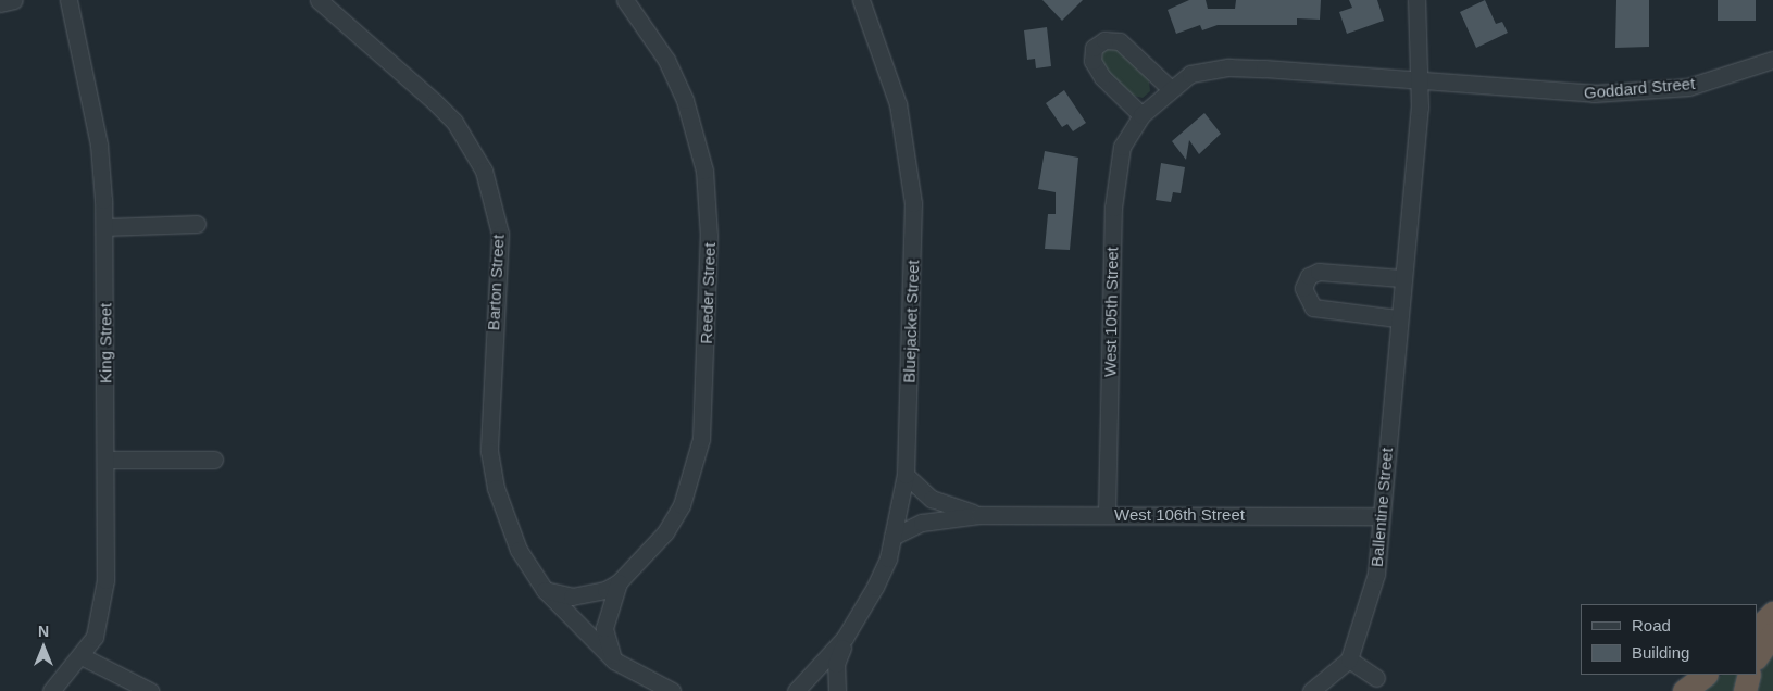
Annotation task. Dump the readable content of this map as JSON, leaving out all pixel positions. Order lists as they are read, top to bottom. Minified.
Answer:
{"streets":{"street":["Goddard Street","Barton Street","Reeder Street","West 105th Street","Bluejacket Street","King Street","Ballentine Street","West 106th Street"]},"crossings":[["Goddard Street","West 105th Street"],["Barton Street","Reeder Street"],["West 105th Street","Ballentine Street"],["West 105th Street","West 106th Street"],["Bluejacket Street","West 106th Street"],["Ballentine Street","West 106th Street"]],"legend":["Road","Building"],"north":"top"}
